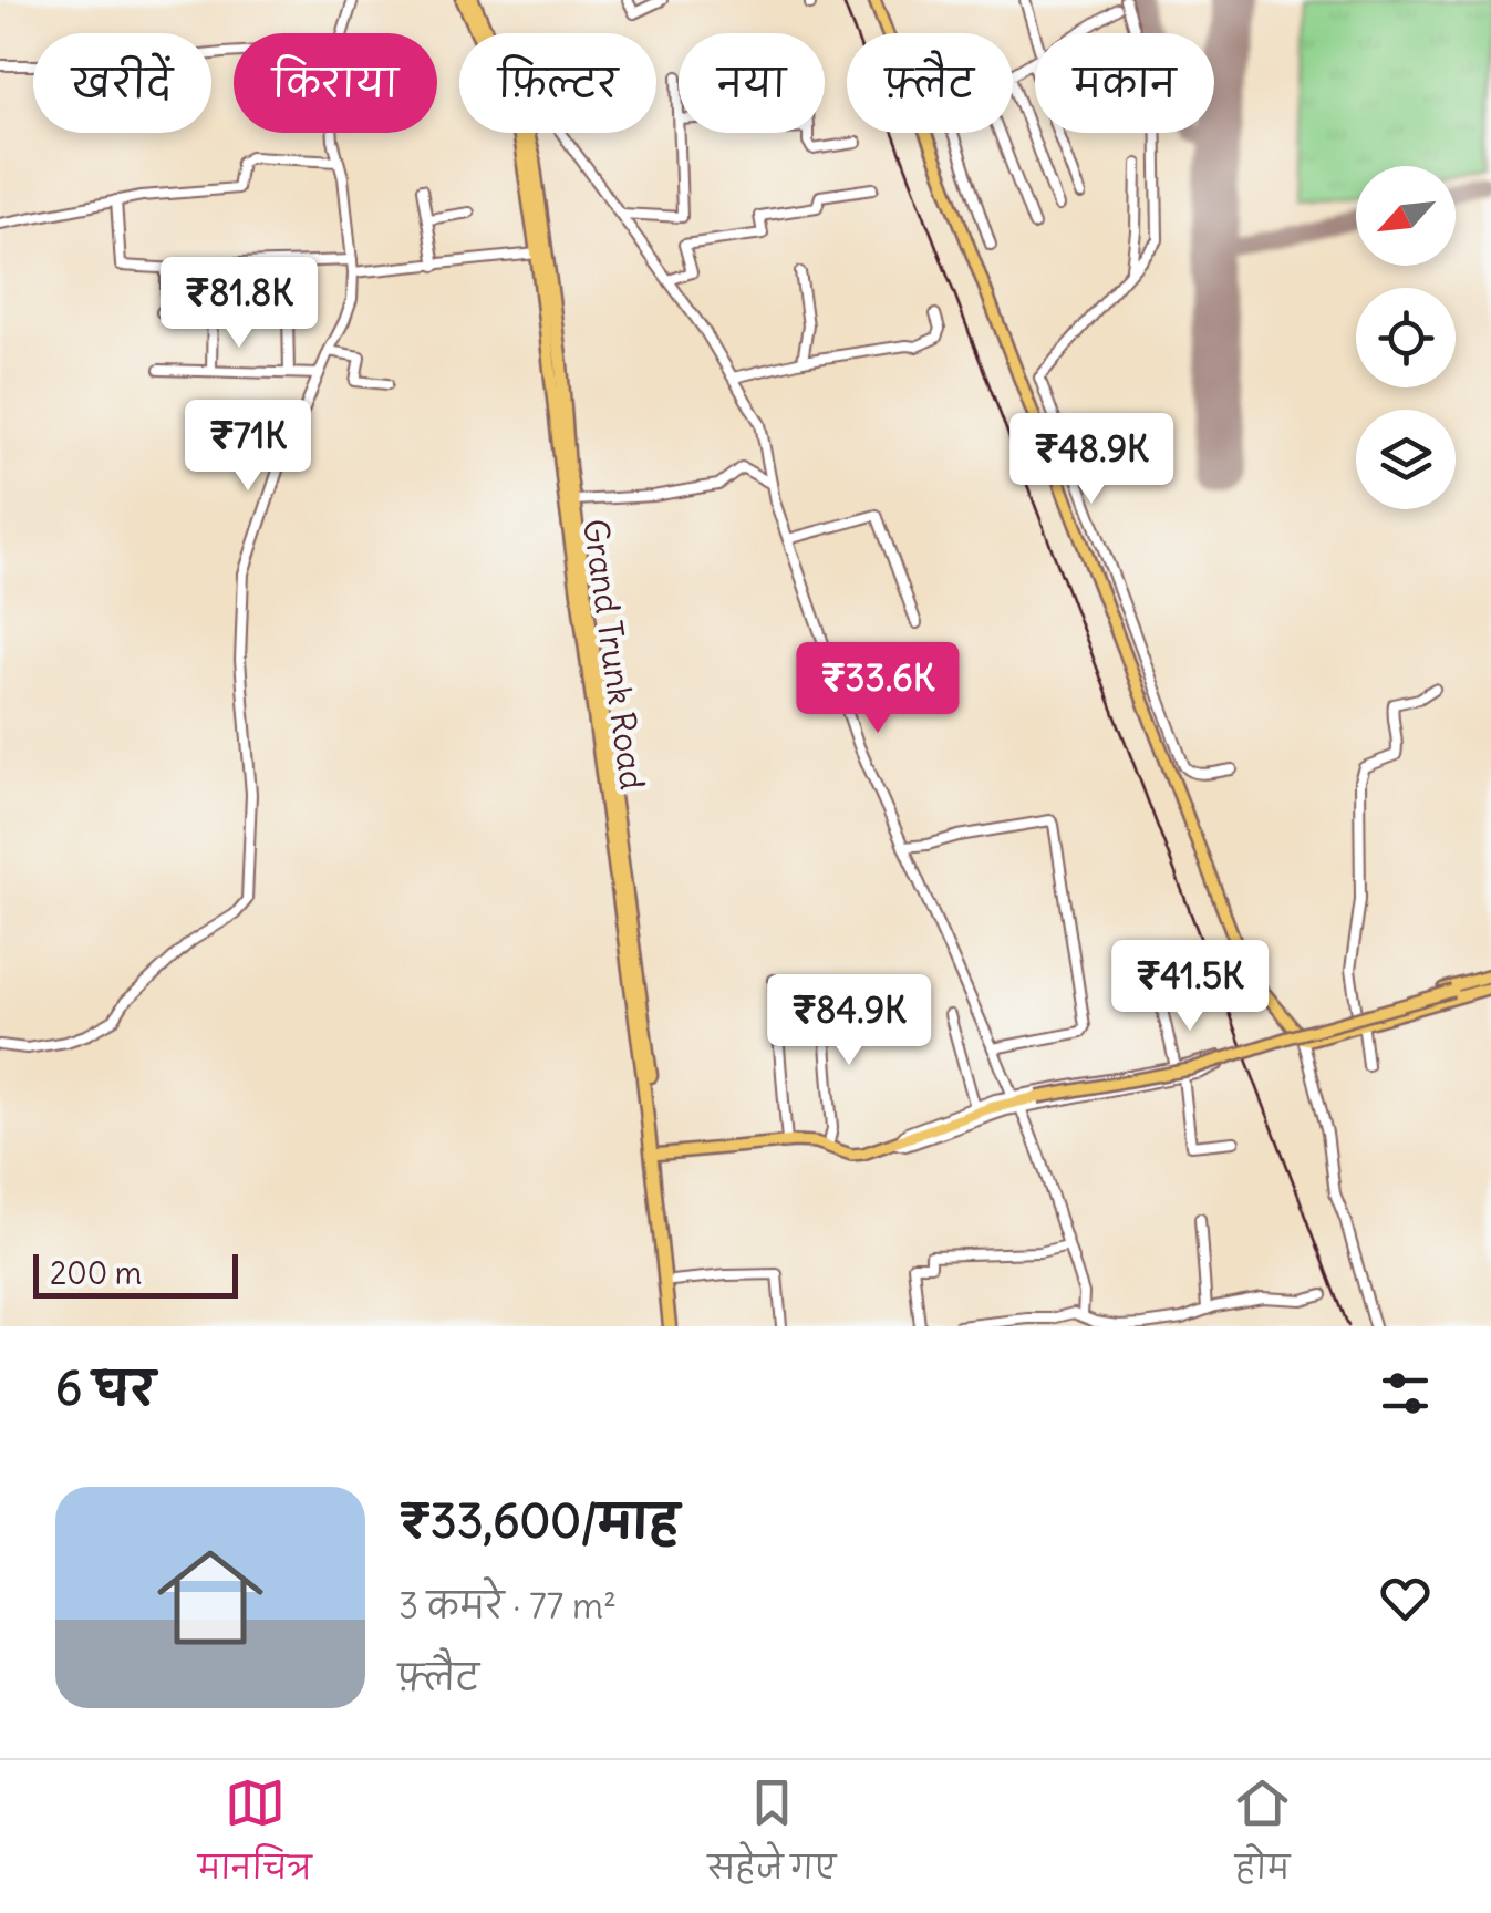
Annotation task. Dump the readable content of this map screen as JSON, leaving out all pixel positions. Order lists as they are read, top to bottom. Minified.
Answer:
{"streets":{"highway":["Grand Trunk Road"]},"scale_bar":"200 m","north":"bottom left","page":{"chip":["खरीदें","किराया","फ़िल्टर","नया","फ़्लैट","मकान"],"price":["₹81.8K","₹71K","₹48.9K","₹33.6K","₹41.5K","₹84.9K"],"scale":"200 m","heading":"6 घर","list":[{"name":"₹33,600/माह","note":"3 कमरे · 77 m² · फ़्लैट"}],"tabs":["मानचित्र","सहेजे गए","होम"]}}
